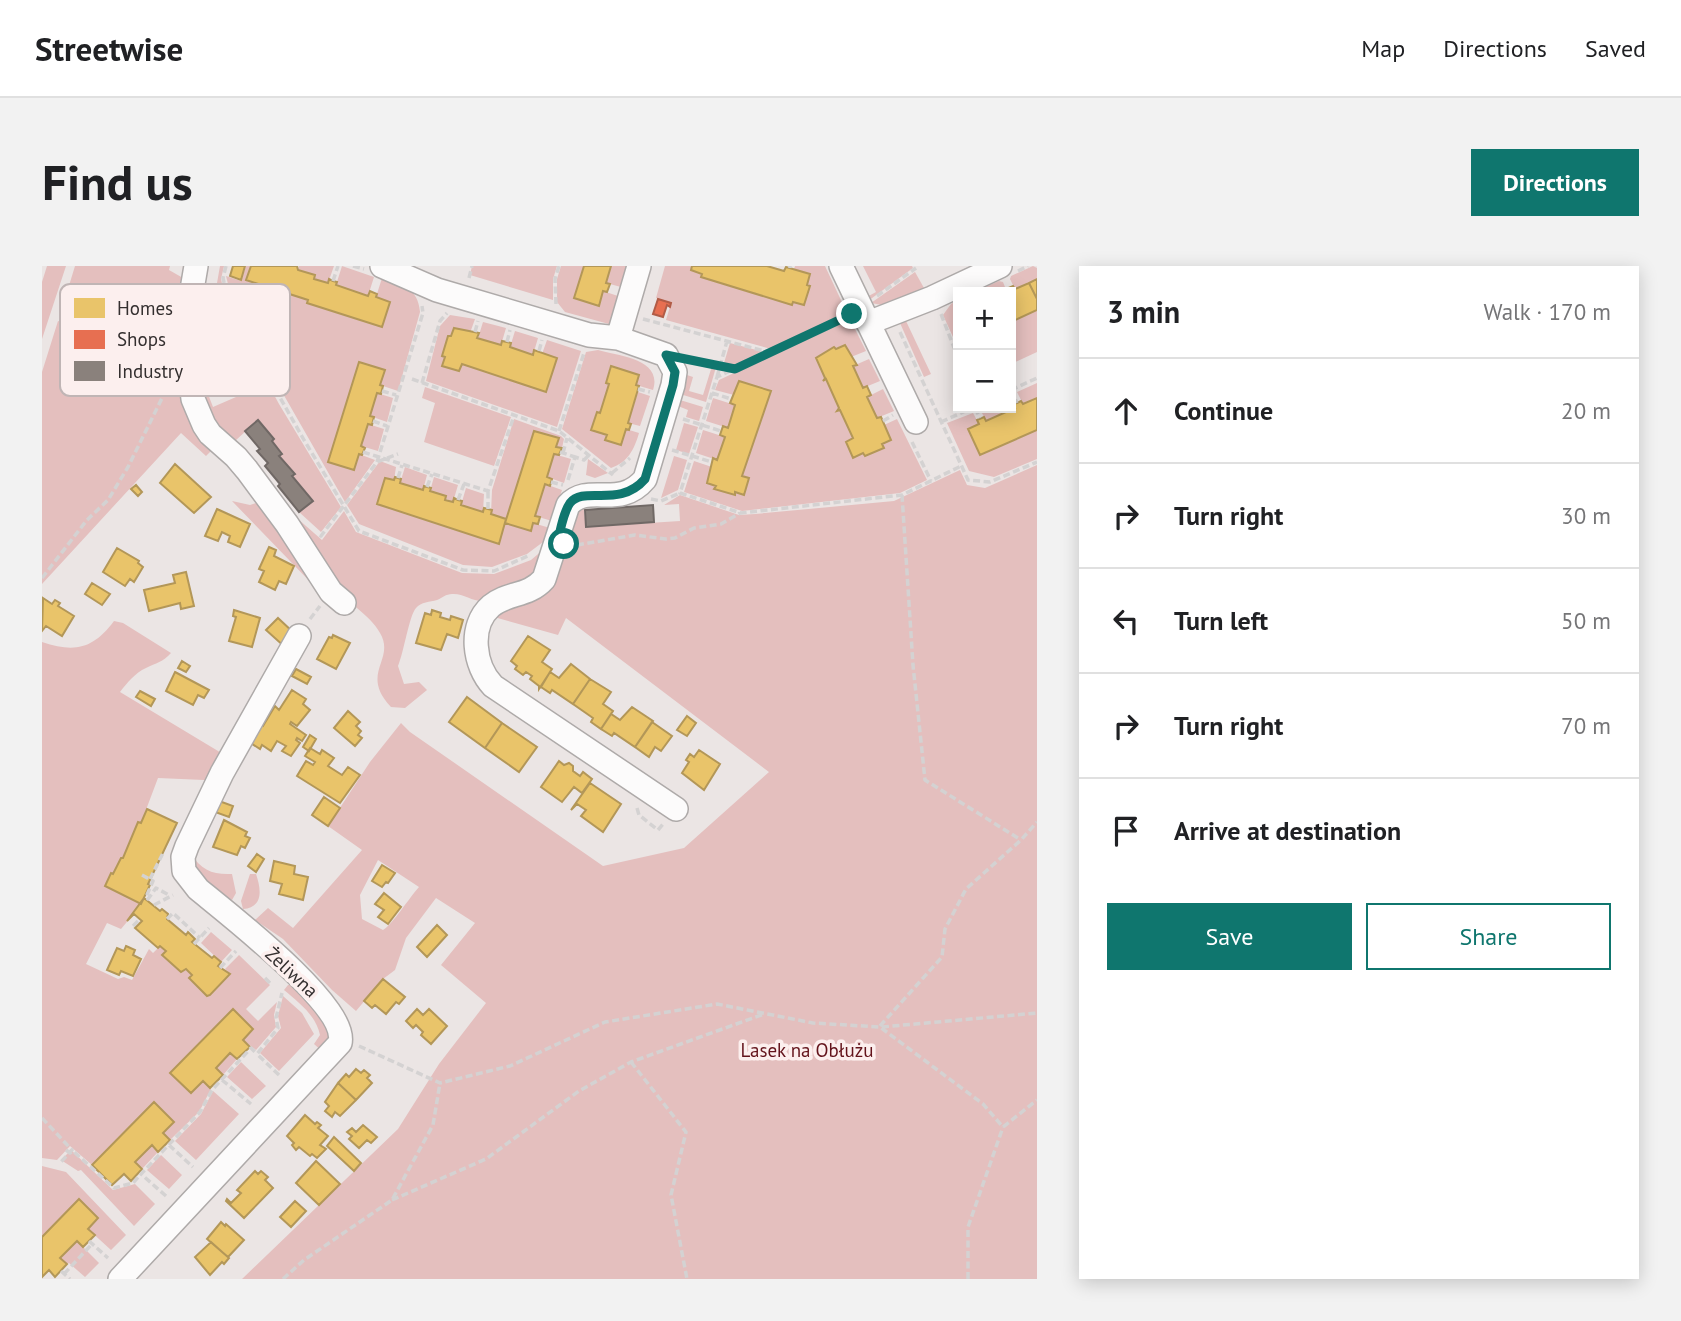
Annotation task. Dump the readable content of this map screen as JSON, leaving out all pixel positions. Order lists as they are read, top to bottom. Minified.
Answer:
{"streets":{"street":["Żeliwna"]},"parks":["Lasek na Obłużu"],"legend":["Homes","Shops","Industry"],"page":{"header":"Streetwise","nav":["Map","Directions","Saved"],"buttons":["Directions",["Save","Share"]],"title":"Find us","heading":["3 min","Walk · 170 m"],"map_buttons":["+","−"],"list":[["Continue","20 m"],["Turn right","30 m"],["Turn left","50 m"],["Turn right","70 m"],"Arrive at destination"]}}
